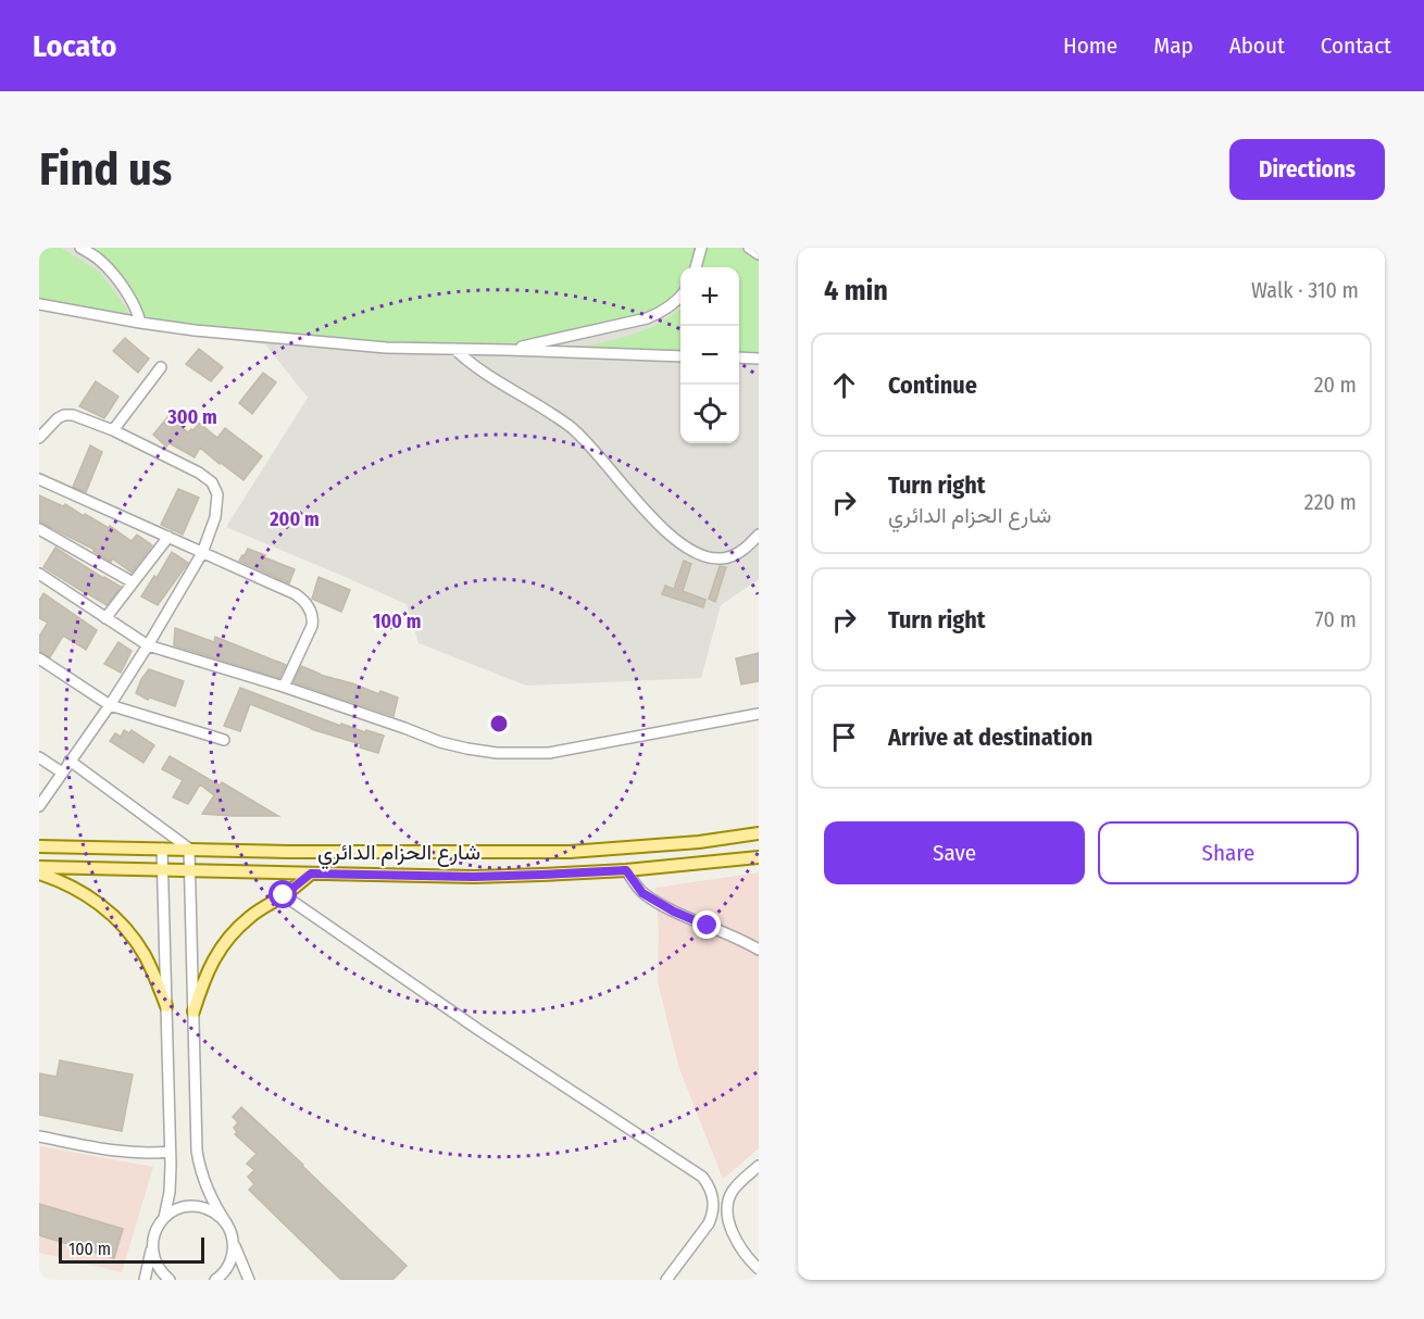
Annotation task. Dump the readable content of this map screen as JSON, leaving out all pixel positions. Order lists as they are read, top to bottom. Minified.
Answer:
{"streets":{"main road":["شارع الحزام الدائري"]},"scale_bar":"100 m","page":{"header":"Locato","nav":["Home","Map","About","Contact"],"buttons":["Directions",["Save","Share"]],"title":"Find us","heading":["4 min","Walk · 310 m"],"map_buttons":["+","−"],"list":[["Continue","20 m"],["Turn right","شارع الحزام الدائري","220 m"],["Turn right","70 m"],"Arrive at destination"],"scale":"100 m"},"rings":["300 m","200 m","100 m"]}
